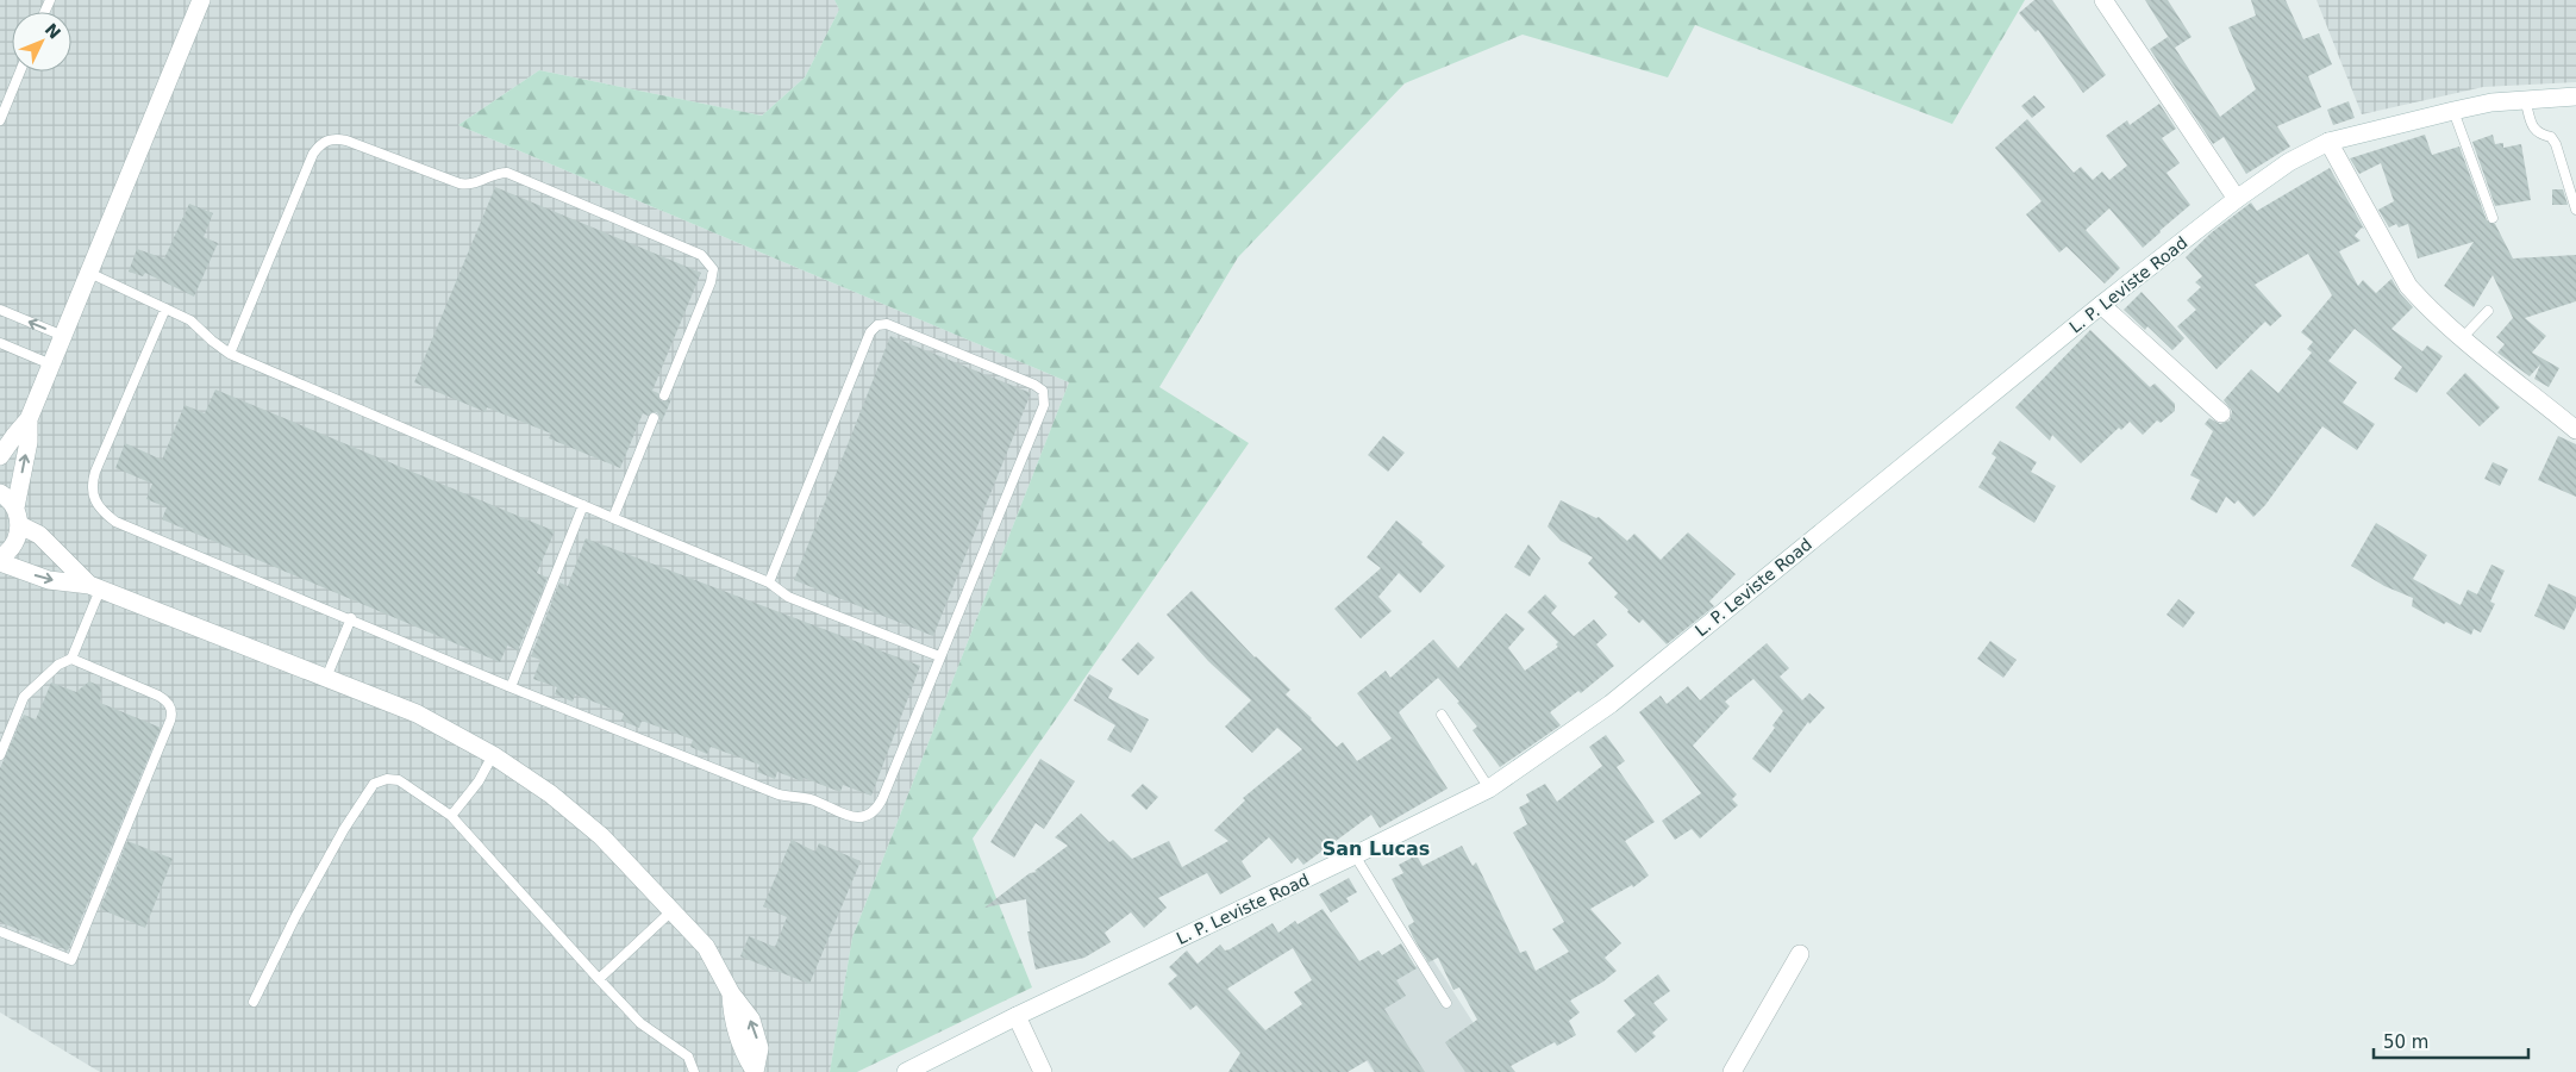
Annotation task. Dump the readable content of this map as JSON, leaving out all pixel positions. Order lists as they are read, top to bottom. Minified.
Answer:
{"streets":{"street":["L. P. Leviste Road"]},"districts":["San Lucas"],"scale_bar":"50 m","north":"top right"}
